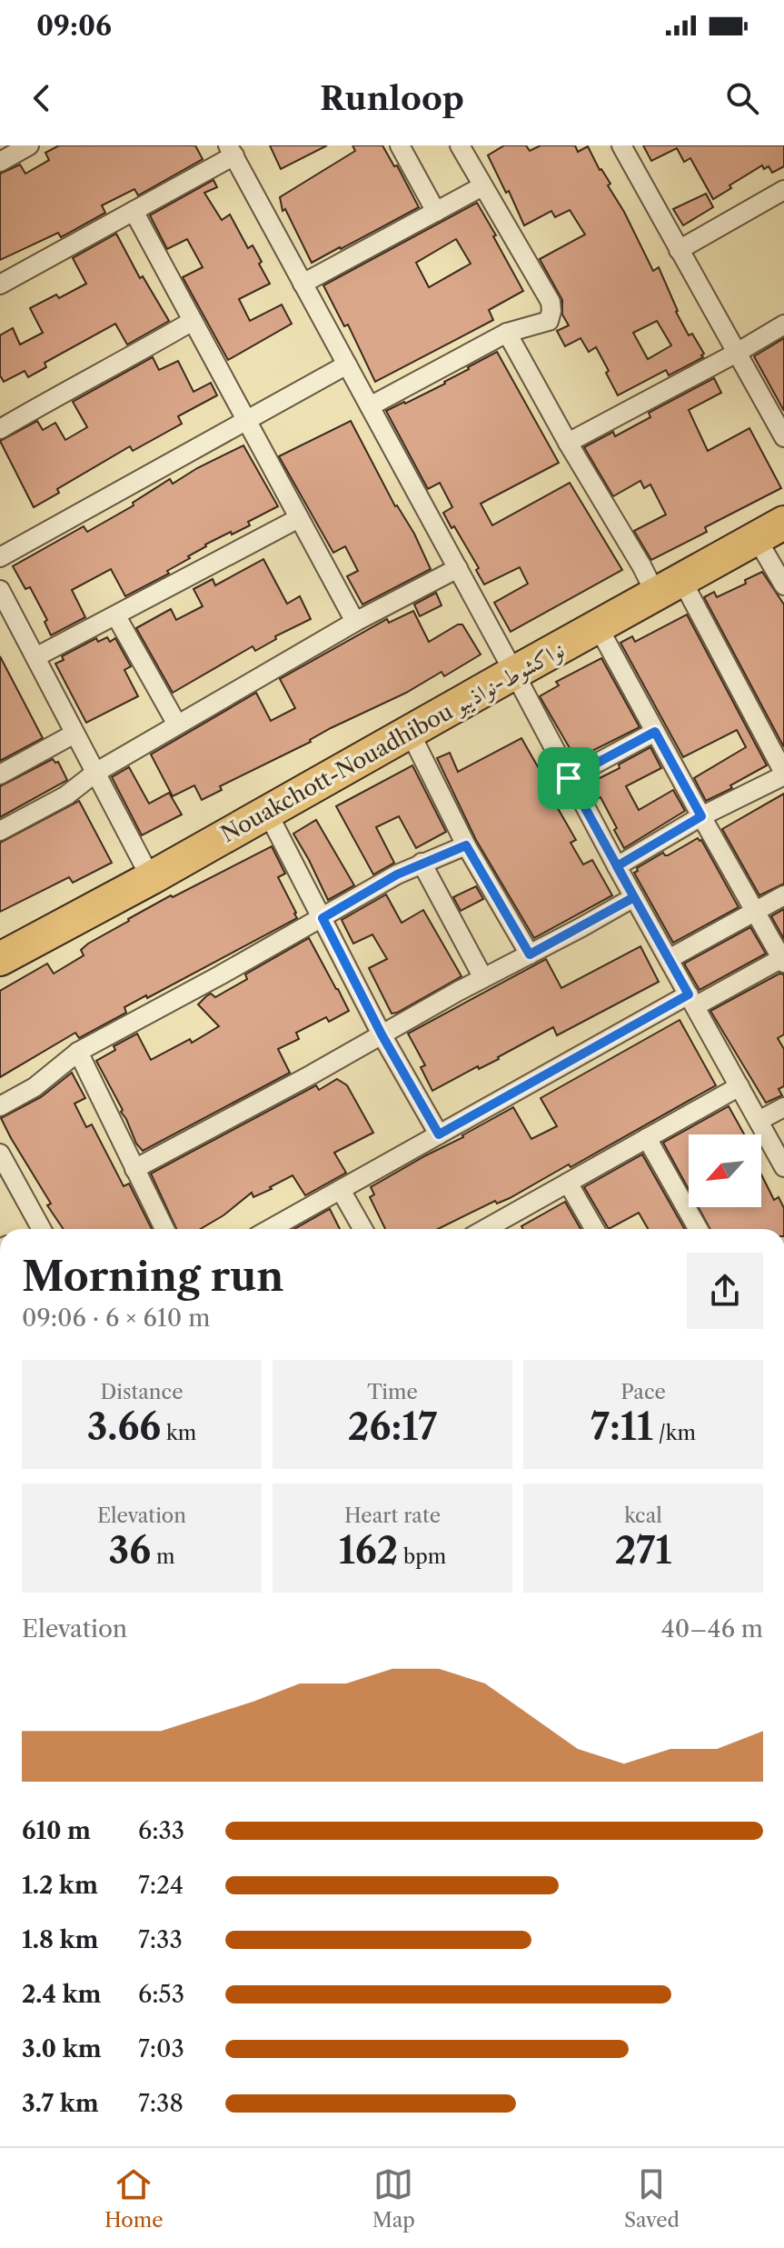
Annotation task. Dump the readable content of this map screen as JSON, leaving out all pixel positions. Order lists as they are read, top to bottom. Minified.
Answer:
{"streets":{"highway":["Nouakchott-Nouadhibou نواكشوط-نواذيبو"]},"north":"bottom left","page":{"status":"09:06","header":"Runloop","heading":["Morning run","09:06 · 6 × 610 m"],"stats":[["Distance","3.66 km"],["Time","26:17"],["Pace","7:11 /km"],["Elevation","36 m"],["Heart rate","162 bpm"],["kcal","271"]],"chart":["Elevation","40–46 m"],"list":[{"name":"610 m","note":"6:33"},{"name":"1.2 km","note":"7:24"},{"name":"1.8 km","note":"7:33"},{"name":"2.4 km","note":"6:53"},{"name":"3.0 km","note":"7:03"},{"name":"3.7 km","note":"7:38"}],"tabs":["Home","Map","Saved"]}}
